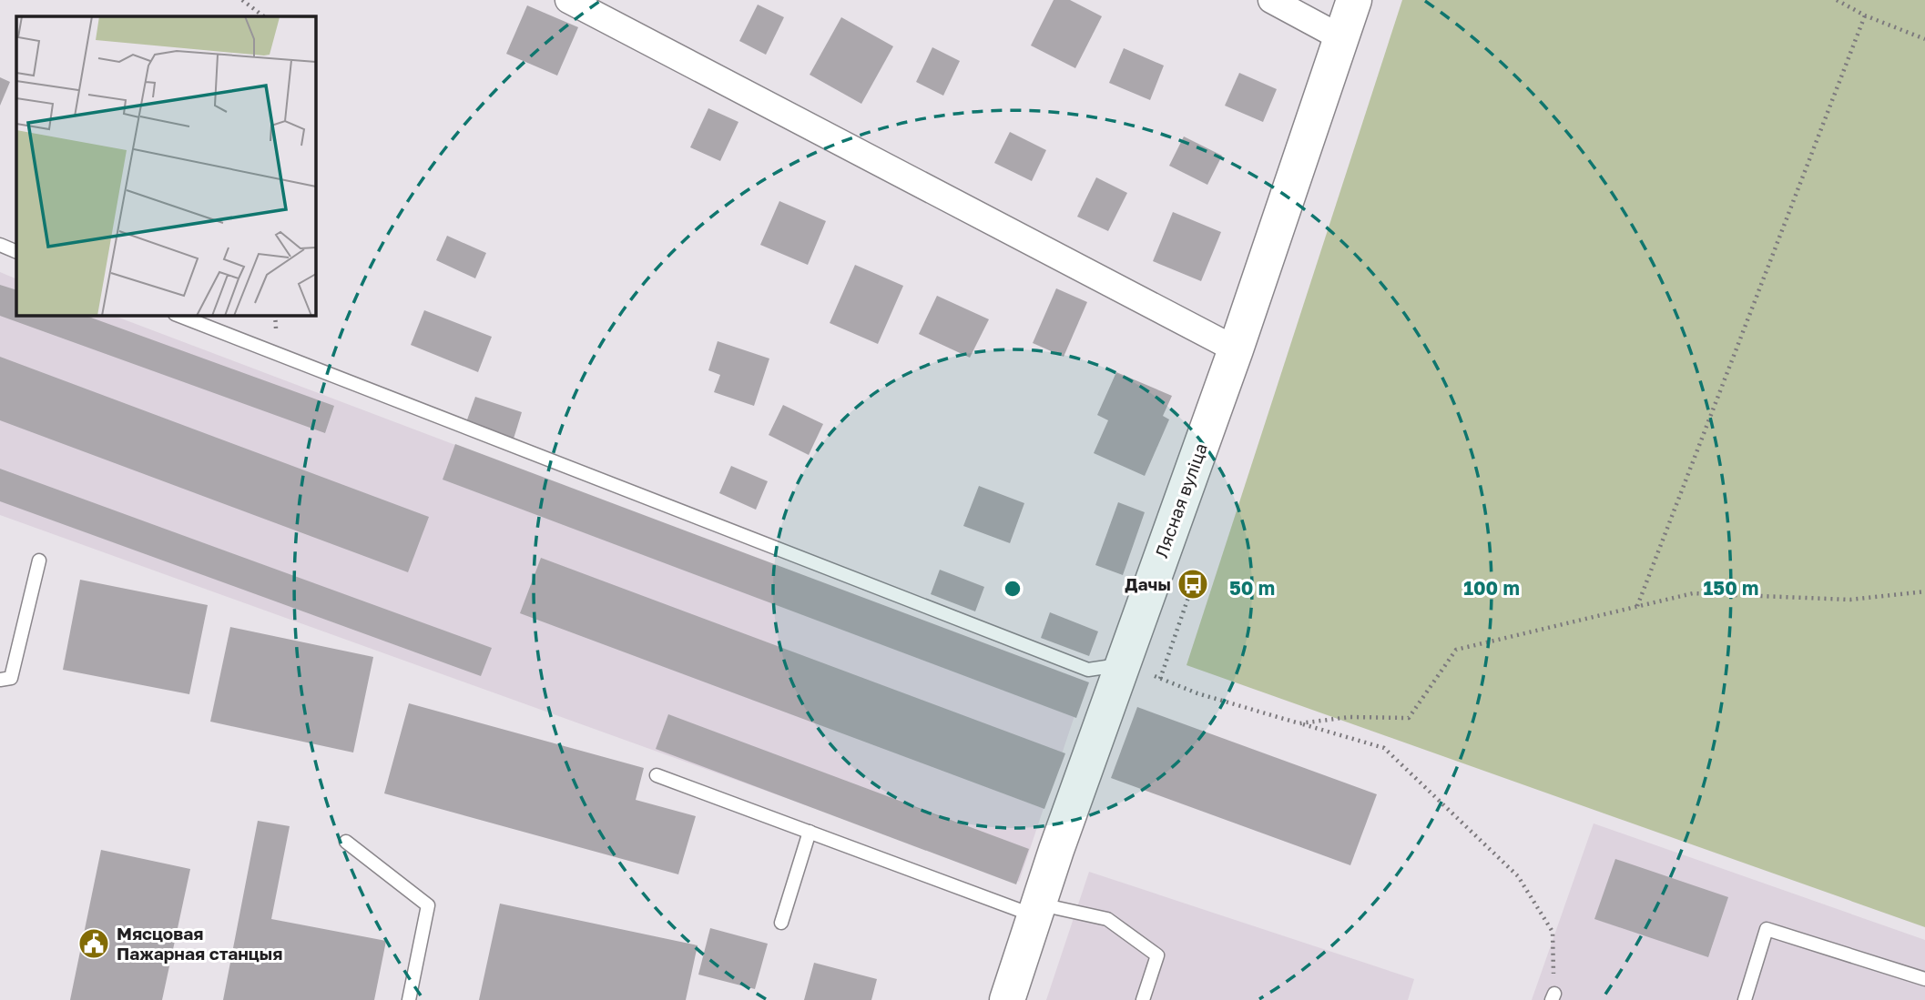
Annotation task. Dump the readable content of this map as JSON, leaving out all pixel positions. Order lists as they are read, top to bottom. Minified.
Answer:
{"streets":{"street":["Лясная вуліца"]},"places":{"bus stop":["Дачы"],"public building":["Мясцовая Пажарная станцыя"]},"rings":["50 m","100 m","150 m"]}
